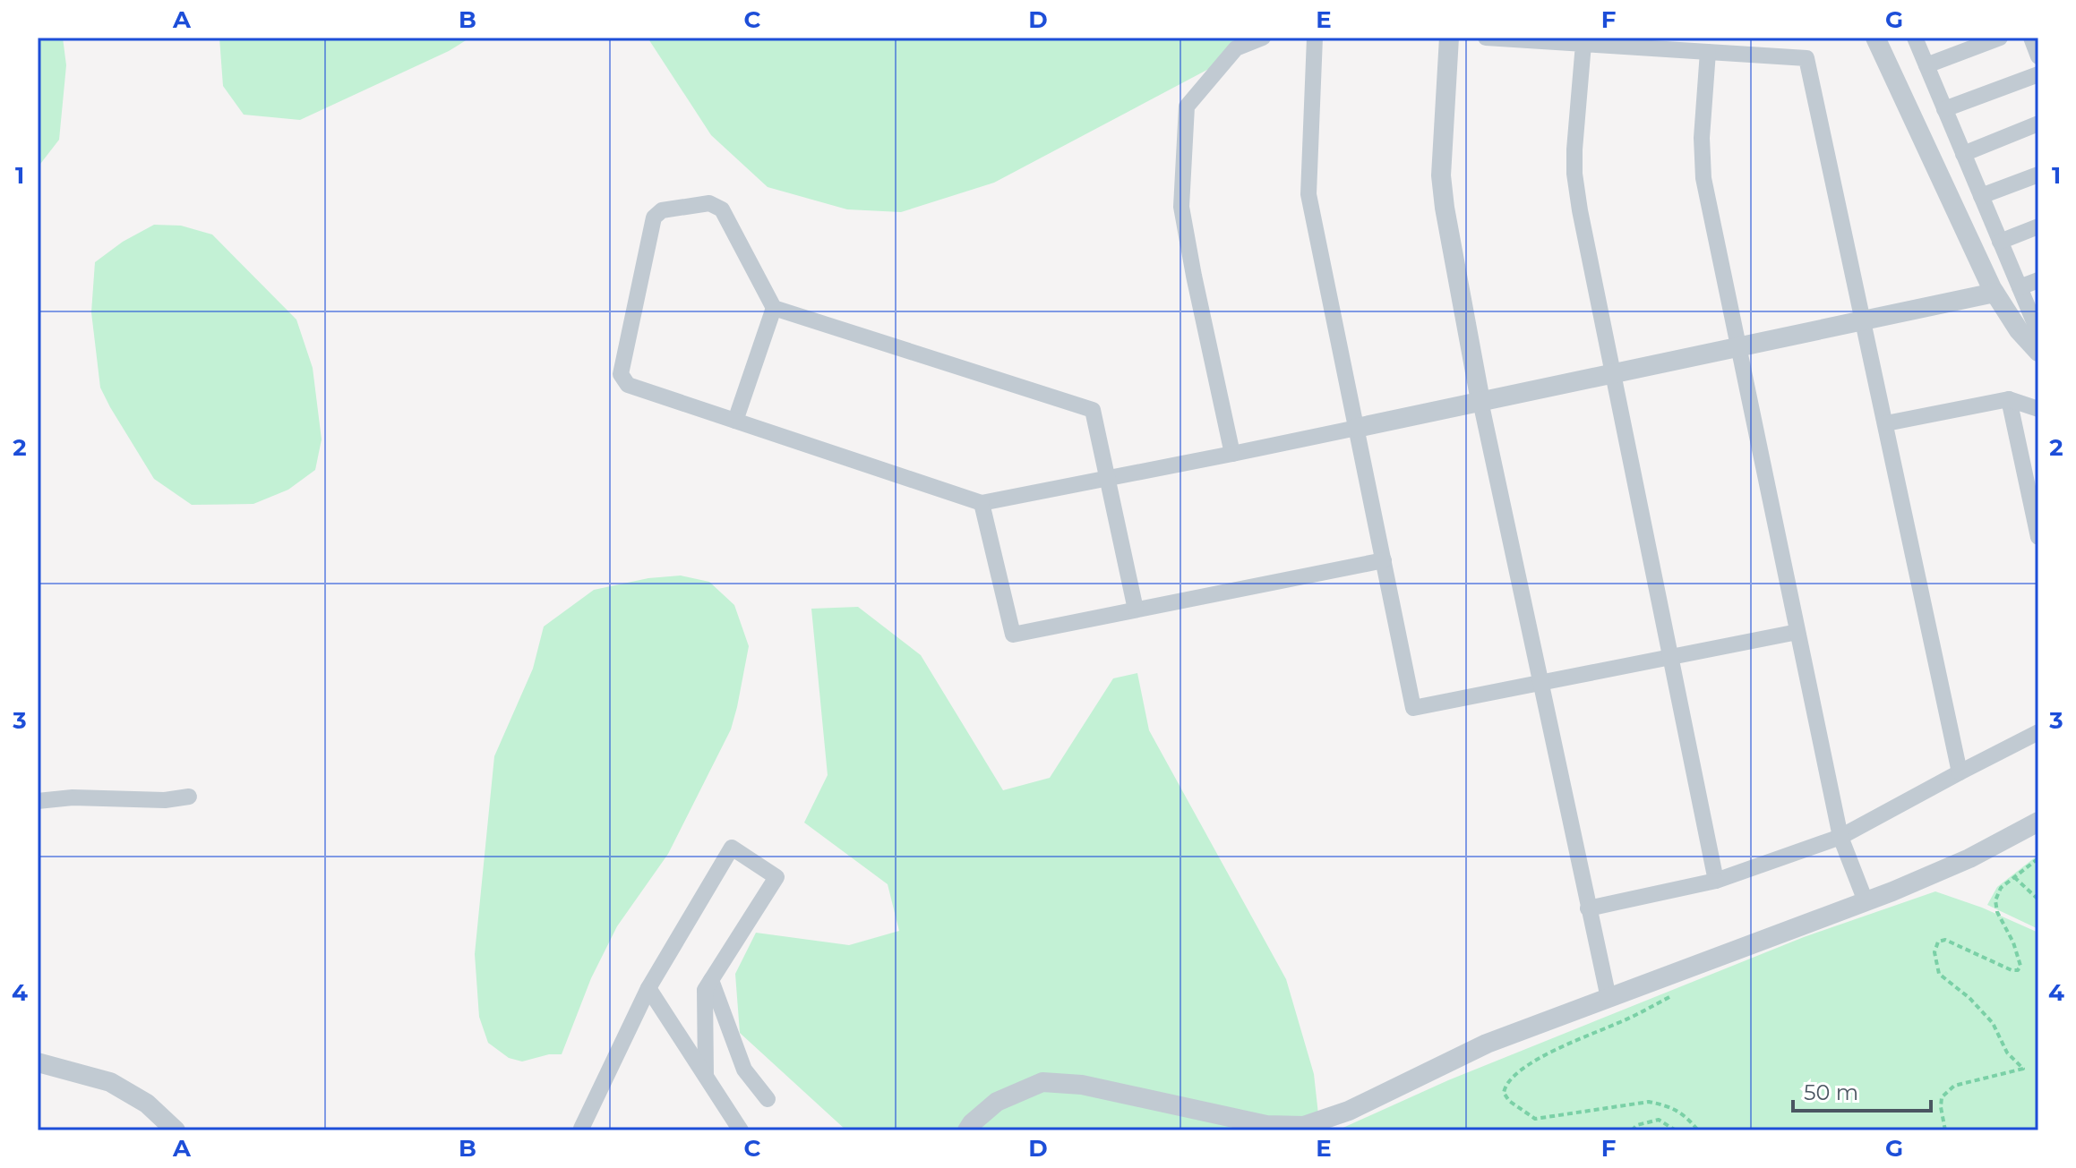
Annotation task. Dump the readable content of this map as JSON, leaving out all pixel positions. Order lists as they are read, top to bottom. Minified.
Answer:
{"scale_bar":"50 m","grid":{"columns":["A","B","C","D","E","F","G"],"rows":["1","2","3","4"]}}
